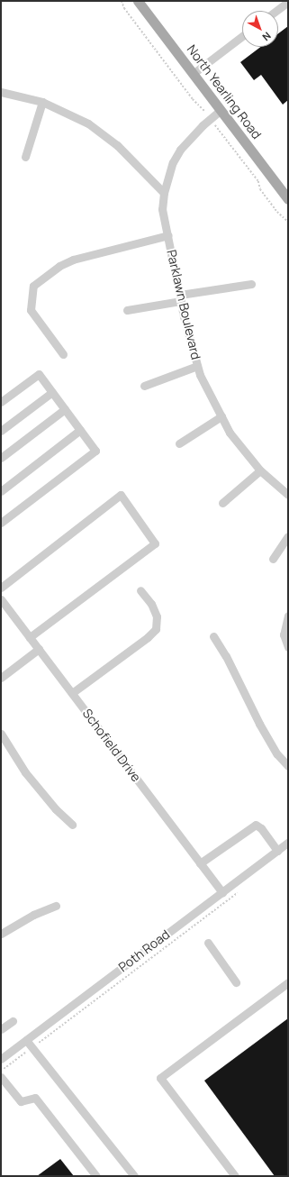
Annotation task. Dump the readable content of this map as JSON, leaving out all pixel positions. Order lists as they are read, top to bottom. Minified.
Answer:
{"streets":{"main road":["North Yearling Road"],"street":["Parklawn Boulevard","Schofield Drive","Poth Road"]},"crossings":[["North Yearling Road","Parklawn Boulevard"],["Schofield Drive","Poth Road"]],"north":"bottom right"}
